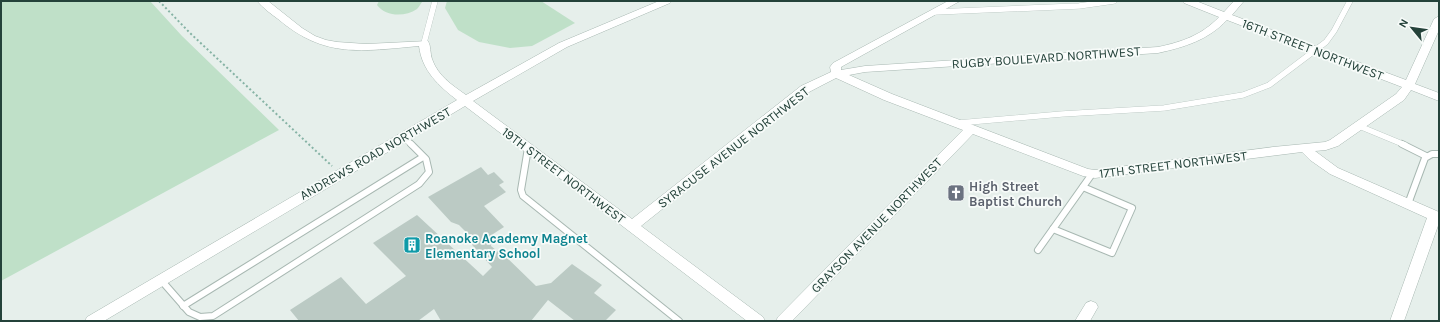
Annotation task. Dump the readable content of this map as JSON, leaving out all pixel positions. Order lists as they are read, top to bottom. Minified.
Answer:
{"streets":{"street":["16TH STREET NORTHWEST","RUGBY BOULEVARD NORTHWEST","SYRACUSE AVENUE NORTHWEST","ANDREWS ROAD NORTHWEST","17TH STREET NORTHWEST","19TH STREET NORTHWEST","GRAYSON AVENUE NORTHWEST"]},"crossings":[["16TH STREET NORTHWEST","RUGBY BOULEVARD NORTHWEST"],["RUGBY BOULEVARD NORTHWEST","SYRACUSE AVENUE NORTHWEST"],["RUGBY BOULEVARD NORTHWEST","17TH STREET NORTHWEST"],["SYRACUSE AVENUE NORTHWEST","17TH STREET NORTHWEST"],["SYRACUSE AVENUE NORTHWEST","19TH STREET NORTHWEST"],["ANDREWS ROAD NORTHWEST","19TH STREET NORTHWEST"],["17TH STREET NORTHWEST","GRAYSON AVENUE NORTHWEST"]],"places":{"church":["High Street Baptist Church"],"building":["Roanoke Academy Magnet Elementary School"]},"north":"top left"}
